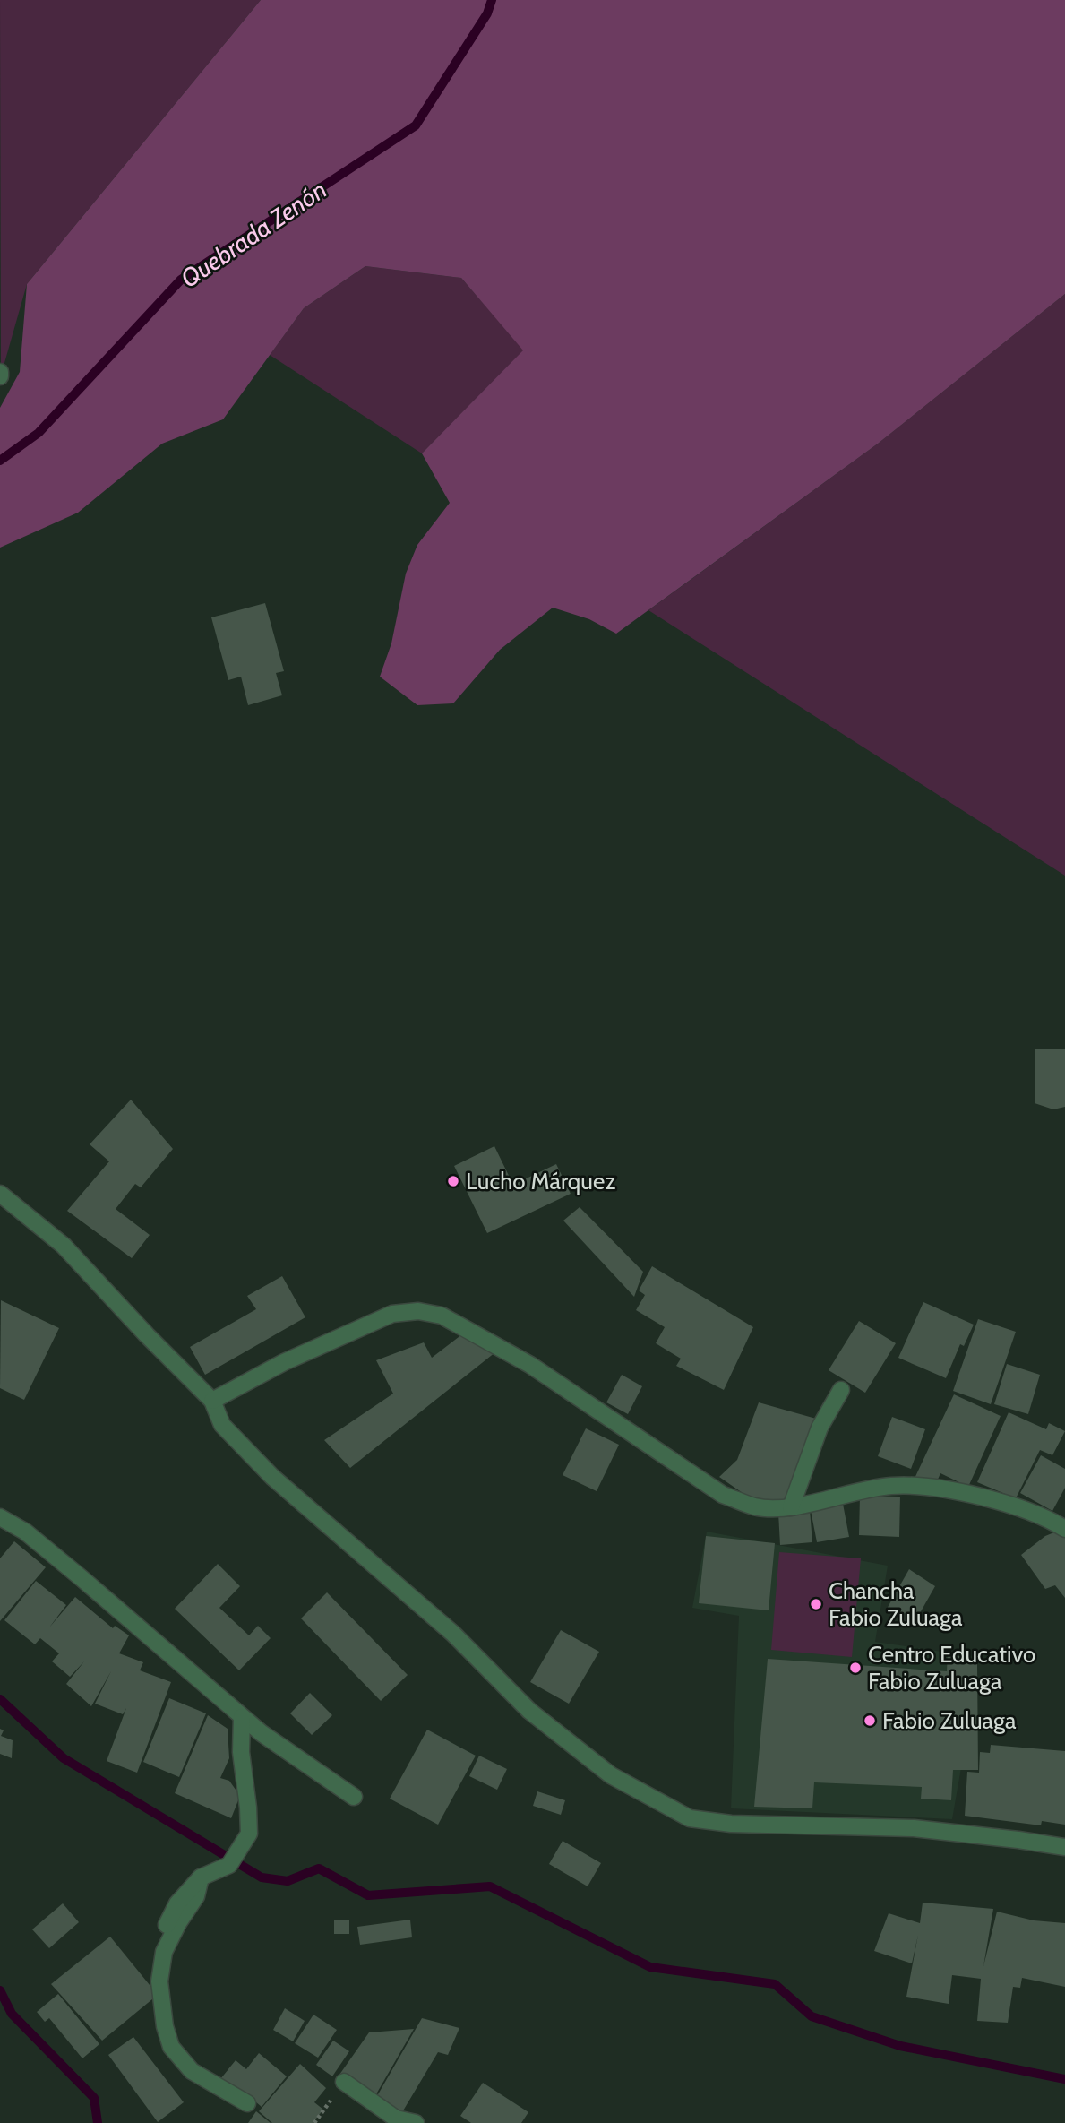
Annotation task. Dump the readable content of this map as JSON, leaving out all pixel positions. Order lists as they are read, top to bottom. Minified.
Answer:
{"water":["Quebrada Zenón"],"places":["Lucho Márquez","Chancha Fabio Zuluaga","Centro Educativo Fabio Zuluaga","Fabio Zuluaga"]}
